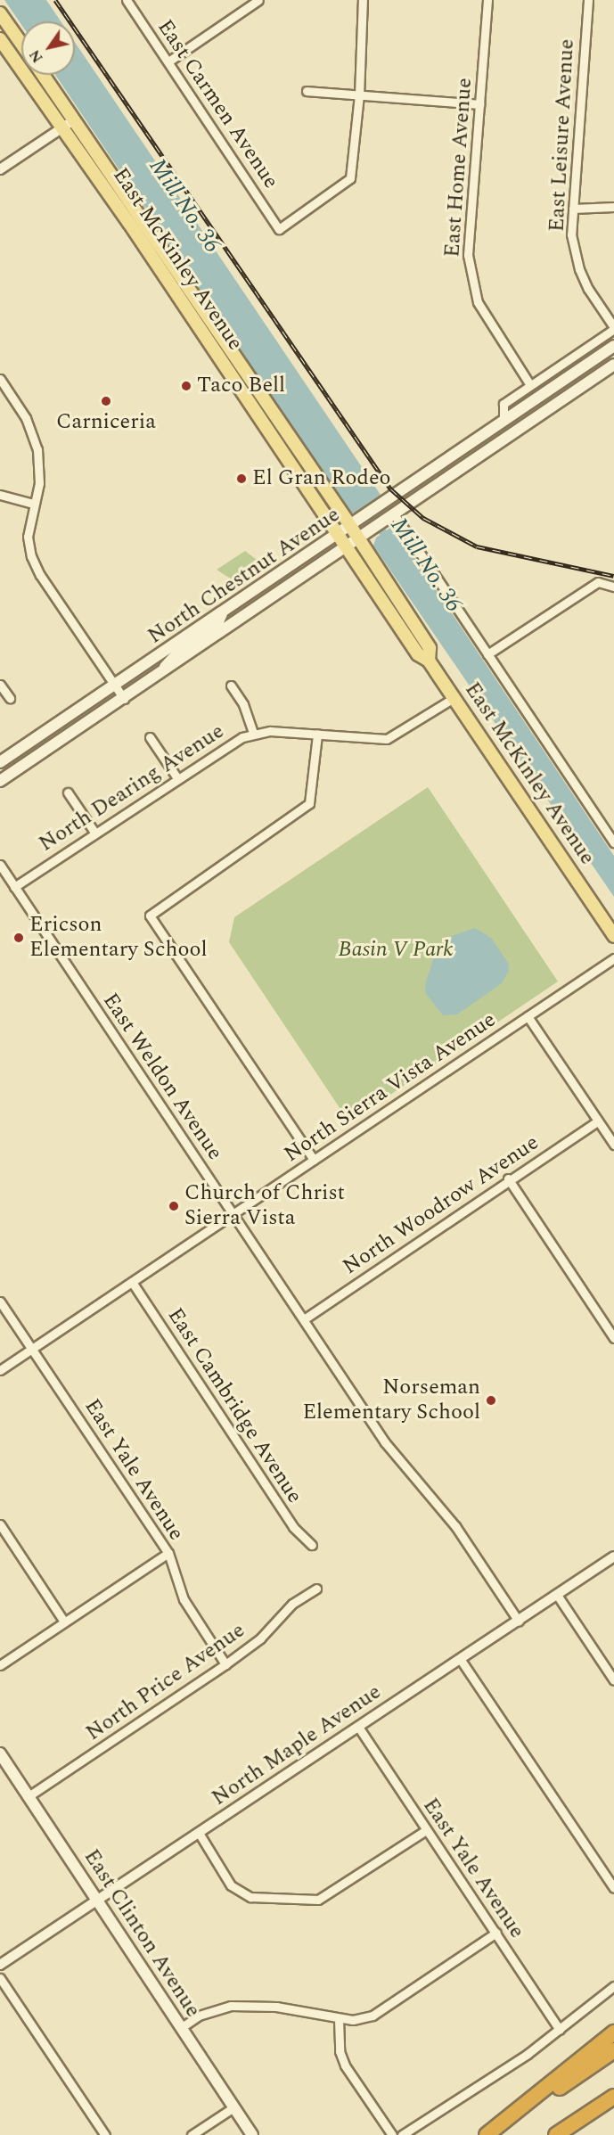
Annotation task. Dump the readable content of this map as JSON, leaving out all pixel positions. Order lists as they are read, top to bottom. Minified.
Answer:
{"streets":{"main road":["East McKinley Avenue","North Chestnut Avenue","East Clinton Avenue"],"street":["East Carmen Avenue","East Leisure Avenue","East Home Avenue","North Dearing Avenue","East Weldon Avenue","North Sierra Vista Avenue","North Woodrow Avenue","East Cambridge Avenue","East Yale Avenue","North Price Avenue","North Maple Avenue"]},"crossings":[["East McKinley Avenue","North Chestnut Avenue"],["East McKinley Avenue","North Dearing Avenue"],["North Dearing Avenue","East Weldon Avenue"],["East Weldon Avenue","North Sierra Vista Avenue"],["East Weldon Avenue","North Woodrow Avenue"],["East Weldon Avenue","North Maple Avenue"],["North Sierra Vista Avenue","East Cambridge Avenue"],["North Sierra Vista Avenue","East Yale Avenue"],["East Yale Avenue","North Price Avenue"],["East Yale Avenue","North Maple Avenue"],["North Price Avenue","East Clinton Avenue"],["North Maple Avenue","East Clinton Avenue"]],"water":["Mill No. 36"],"parks":["Basin V Park"],"places":["Taco Bell","Carniceria","El Gran Rodeo","Ericson Elementary School","Church of Christ Sierra Vista","Norseman Elementary School"],"north":"bottom left"}
